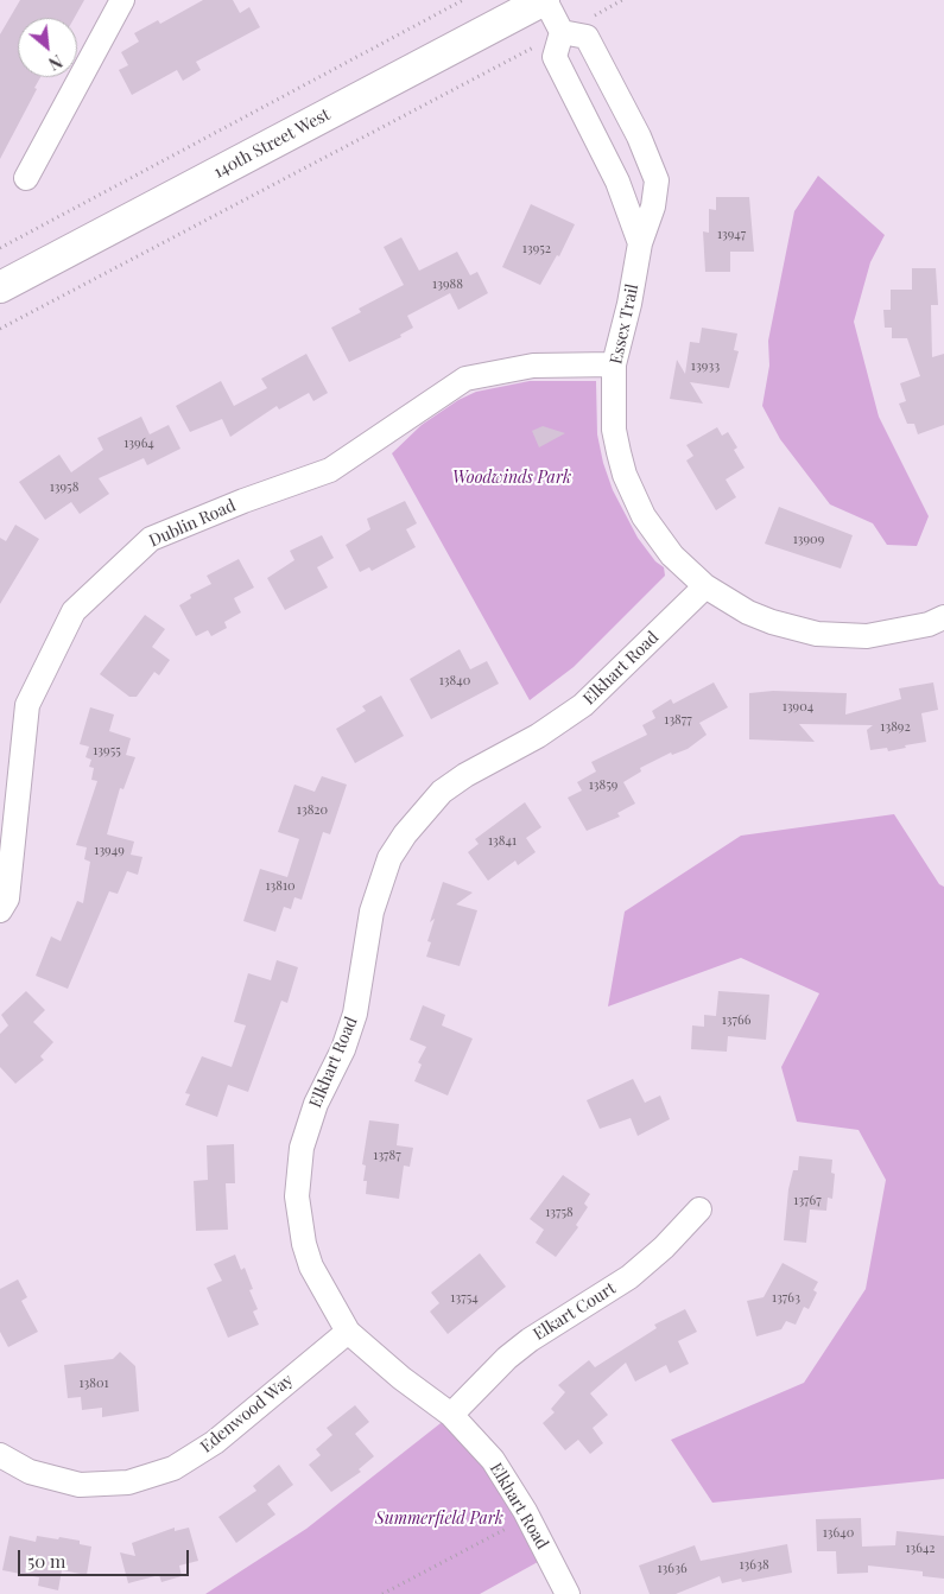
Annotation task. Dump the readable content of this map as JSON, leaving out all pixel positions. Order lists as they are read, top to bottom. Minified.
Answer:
{"streets":{"street":["140th Street West","Essex Trail","Dublin Road","Elkhart Road","Elkart Court","Edenwood Way"]},"crossings":[["Essex Trail","Dublin Road"],["Essex Trail","Elkhart Road"],["Elkhart Road","Elkart Court"],["Elkhart Road","Edenwood Way"]],"parks":["Woodwinds Park","Summerfield Park"],"house_numbers":["13947","13952","13988","13933","13964","13958","13909","13840","13904","13877","13892","13955","13859","13820","13841","13949","13810","13766","13787","13767","13758","13754","13763","13801","13640","13642","13638","13636"],"scale_bar":"50 m","north":"bottom right"}
